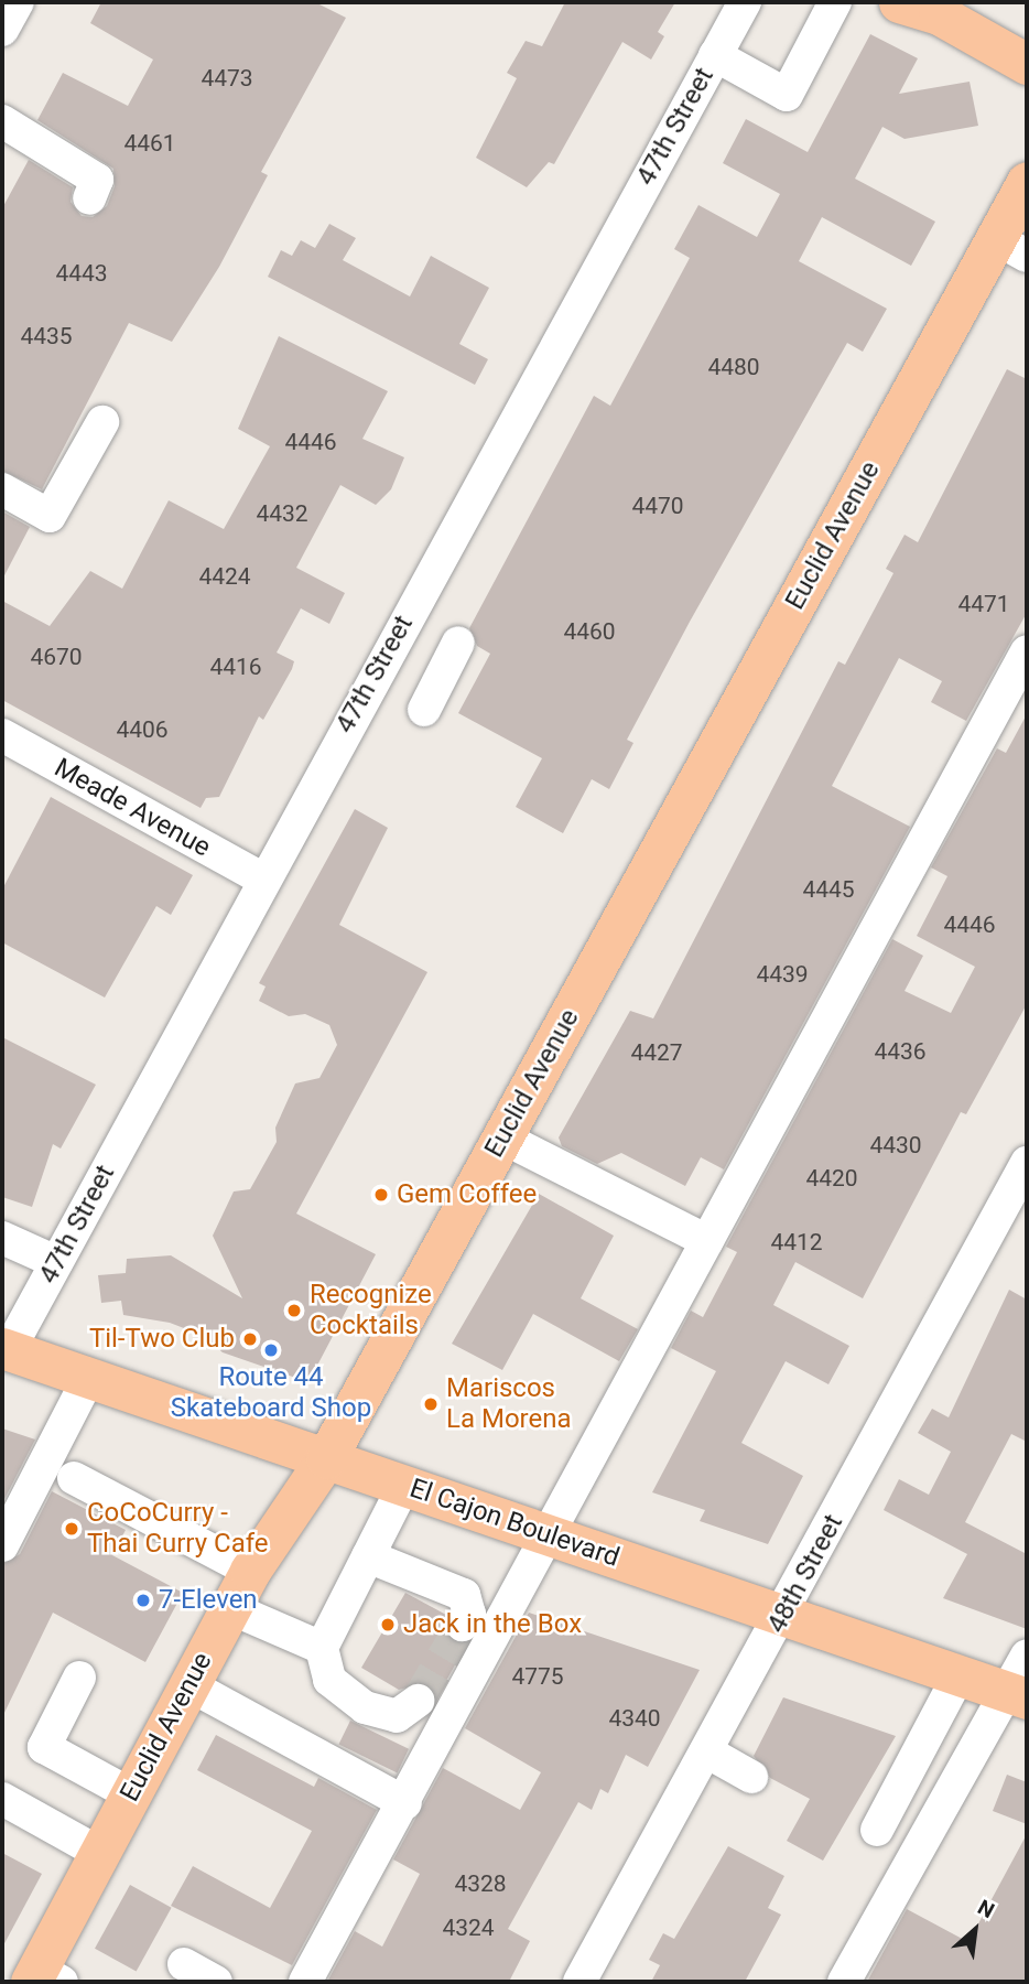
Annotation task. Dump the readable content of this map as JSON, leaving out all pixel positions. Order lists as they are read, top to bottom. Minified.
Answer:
{"streets":{"main road":["Euclid Avenue","El Cajon Boulevard"],"street":["47th Street","Meade Avenue","48th Street"]},"crossings":[["47th Street","Meade Avenue"],["47th Street","El Cajon Boulevard"],["Euclid Avenue","El Cajon Boulevard"],["El Cajon Boulevard","48th Street"]],"places":["Gem Coffee","Recognize Cocktails","Til-Two Club","Route 44 Skateboard Shop","Mariscos La Morena","CoCoCurry - Thai Curry Cafe","7-Eleven","Jack in the Box"],"house_numbers":["4473","4461","4443","4435","4480","4446","4470","4432","4424","4471","4460","4670","4416","4406","4445","4446","4439","4436","4427","4430","4420","4412","4775","4340","4328","4324"],"north":"top right"}
